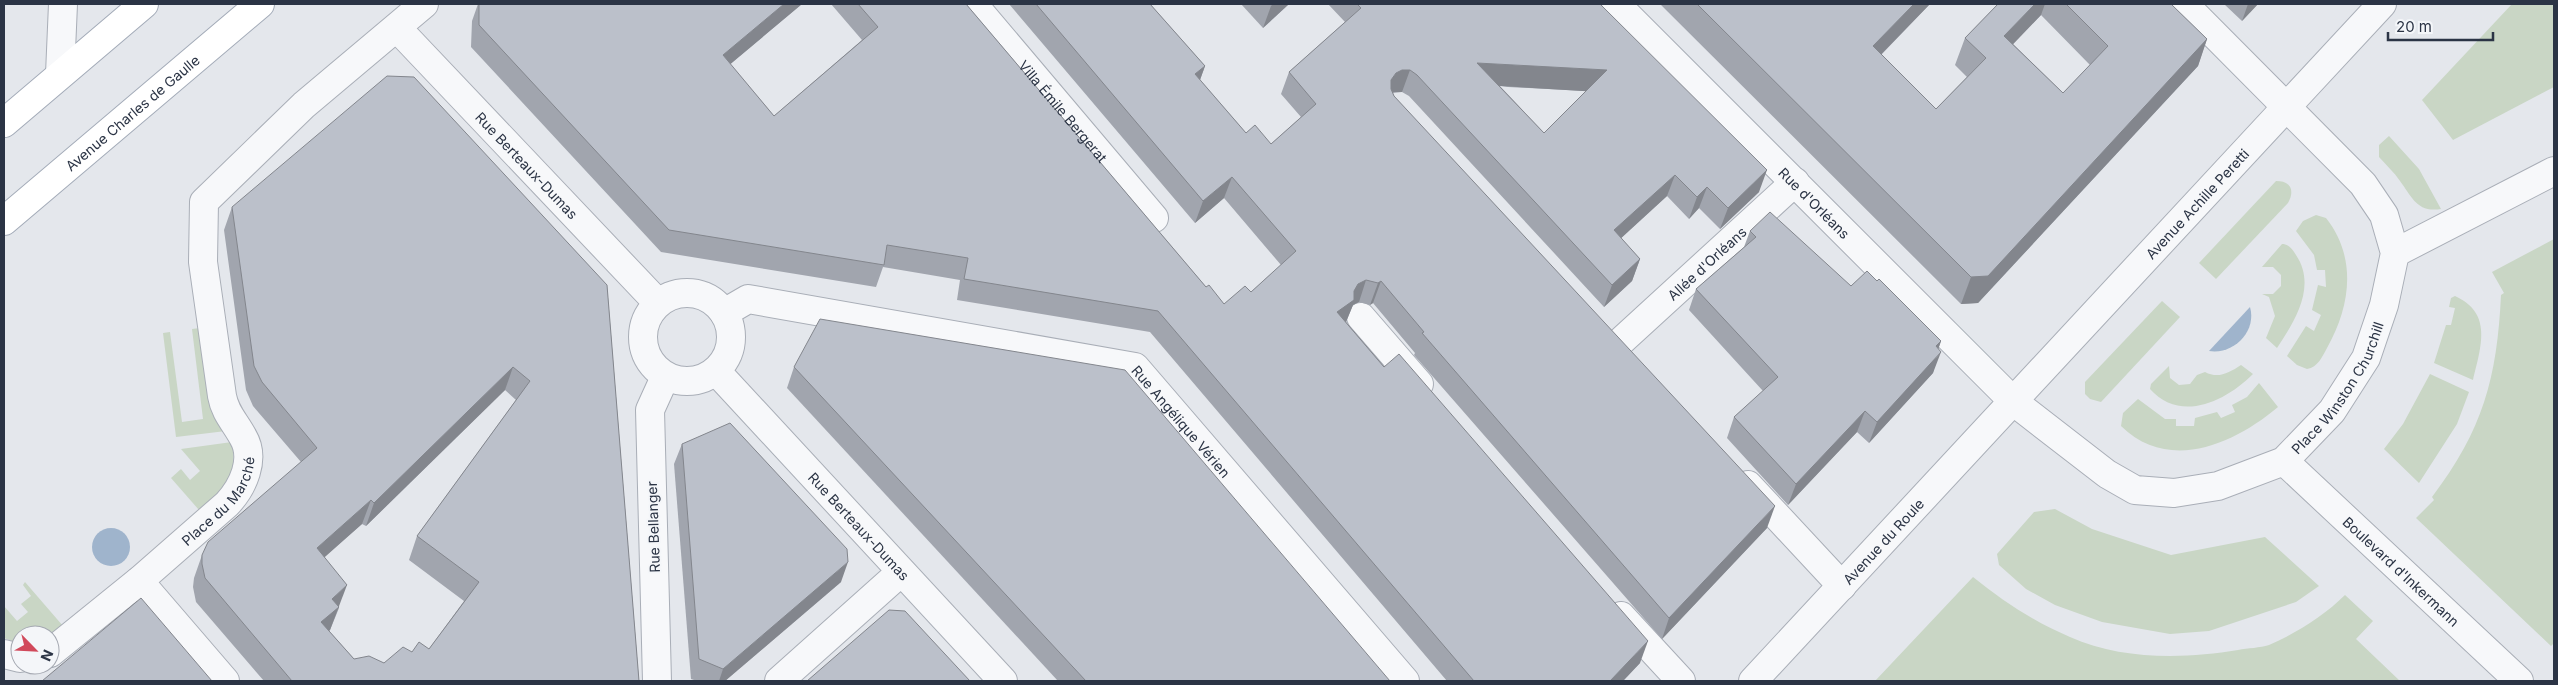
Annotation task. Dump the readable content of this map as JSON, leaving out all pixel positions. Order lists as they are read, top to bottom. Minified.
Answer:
{"streets":{"main road":["Avenue Charles de Gaulle"],"street":["Villa Émile Bergerat","Rue Berteaux-Dumas","Avenue Achille Peretti","Rue d'Orléans","Allée d'Orléans","Place Winston Churchill","Rue Angélique Vérien","Place du Marché","Rue Bellanger","Avenue du Roule","Boulevard d'Inkermann"]},"crossings":[["Rue Berteaux-Dumas","Rue Angélique Vérien"],["Rue Berteaux-Dumas","Place du Marché"],["Rue Berteaux-Dumas","Rue Bellanger"],["Avenue Achille Peretti","Rue d'Orléans"],["Avenue Achille Peretti","Place Winston Churchill"],["Avenue Achille Peretti","Avenue du Roule"],["Rue d'Orléans","Allée d'Orléans"],["Rue d'Orléans","Place Winston Churchill"],["Rue d'Orléans","Avenue du Roule"],["Place Winston Churchill","Avenue du Roule"],["Place Winston Churchill","Boulevard d'Inkermann"],["Rue Angélique Vérien","Rue Bellanger"]],"scale_bar":"20 m","north":"bottom right"}
